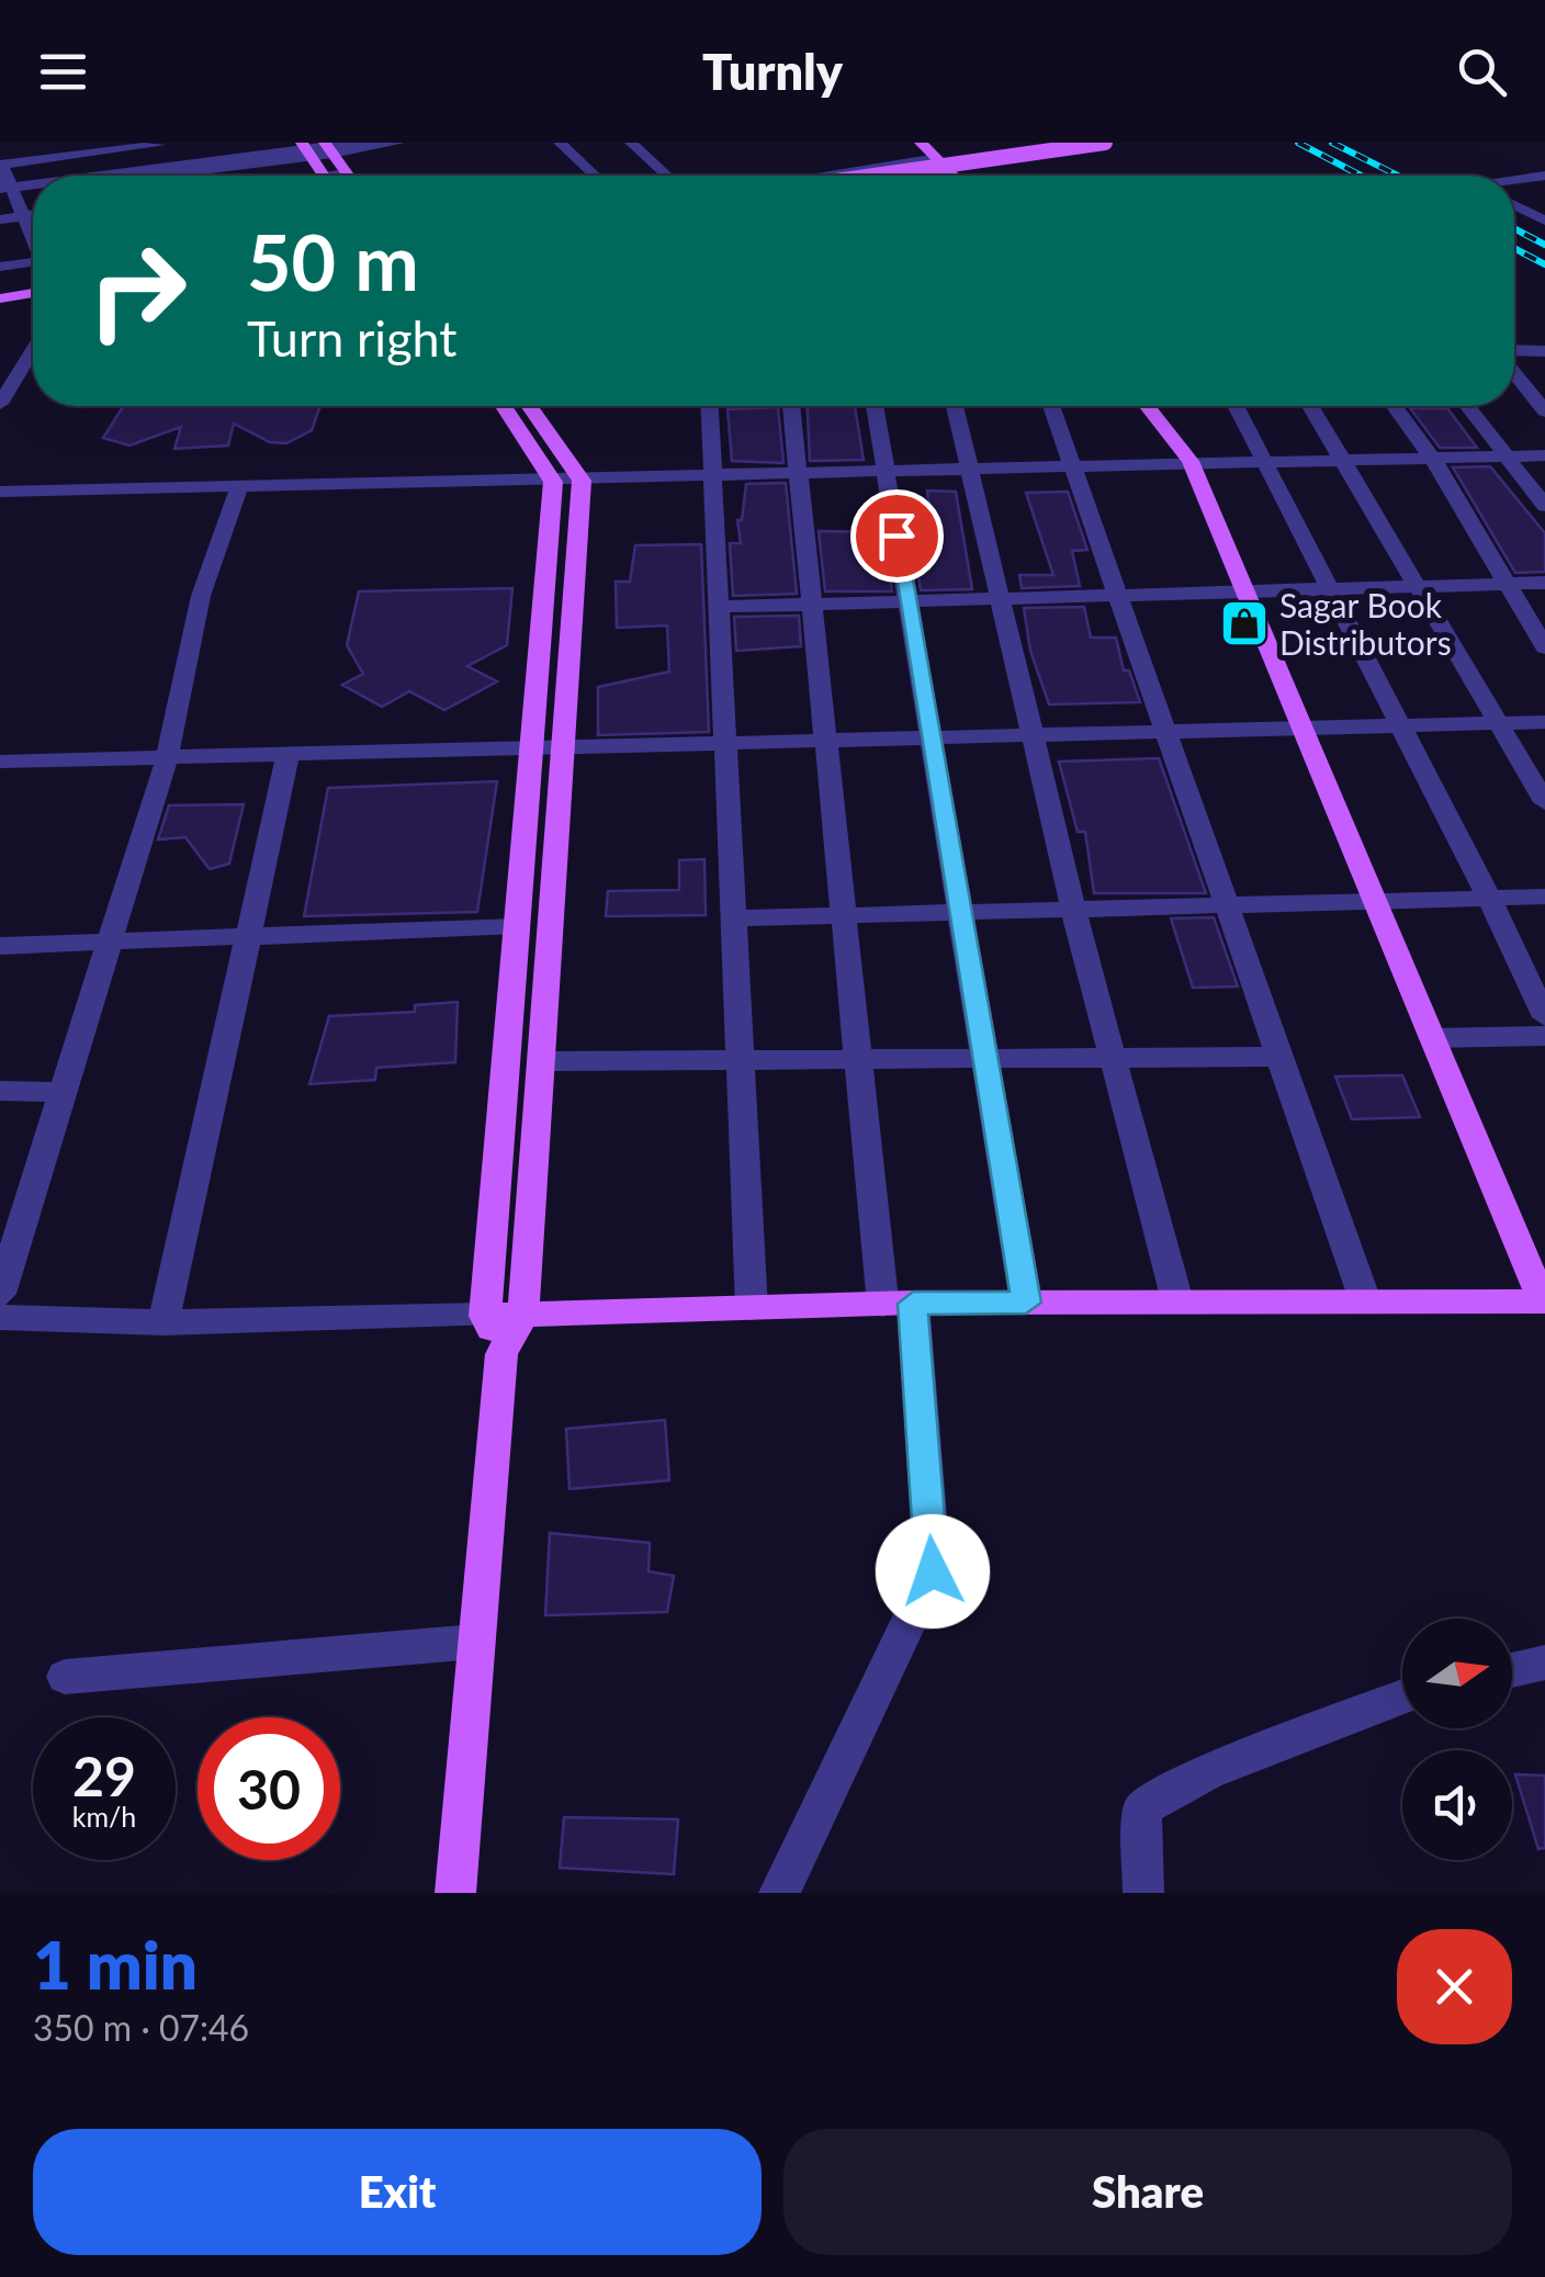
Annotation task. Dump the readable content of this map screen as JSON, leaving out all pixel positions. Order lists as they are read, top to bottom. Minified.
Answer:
{"places":{"shop":["Sagar Book Distributors"]},"north":"right","page":{"header":"Turnly","turn":["50 m","Turn right"],"speed":"29 km/h","limit":"30","heading":["1 min","350 m · 07:46"],"buttons":["Exit","Share"]}}
